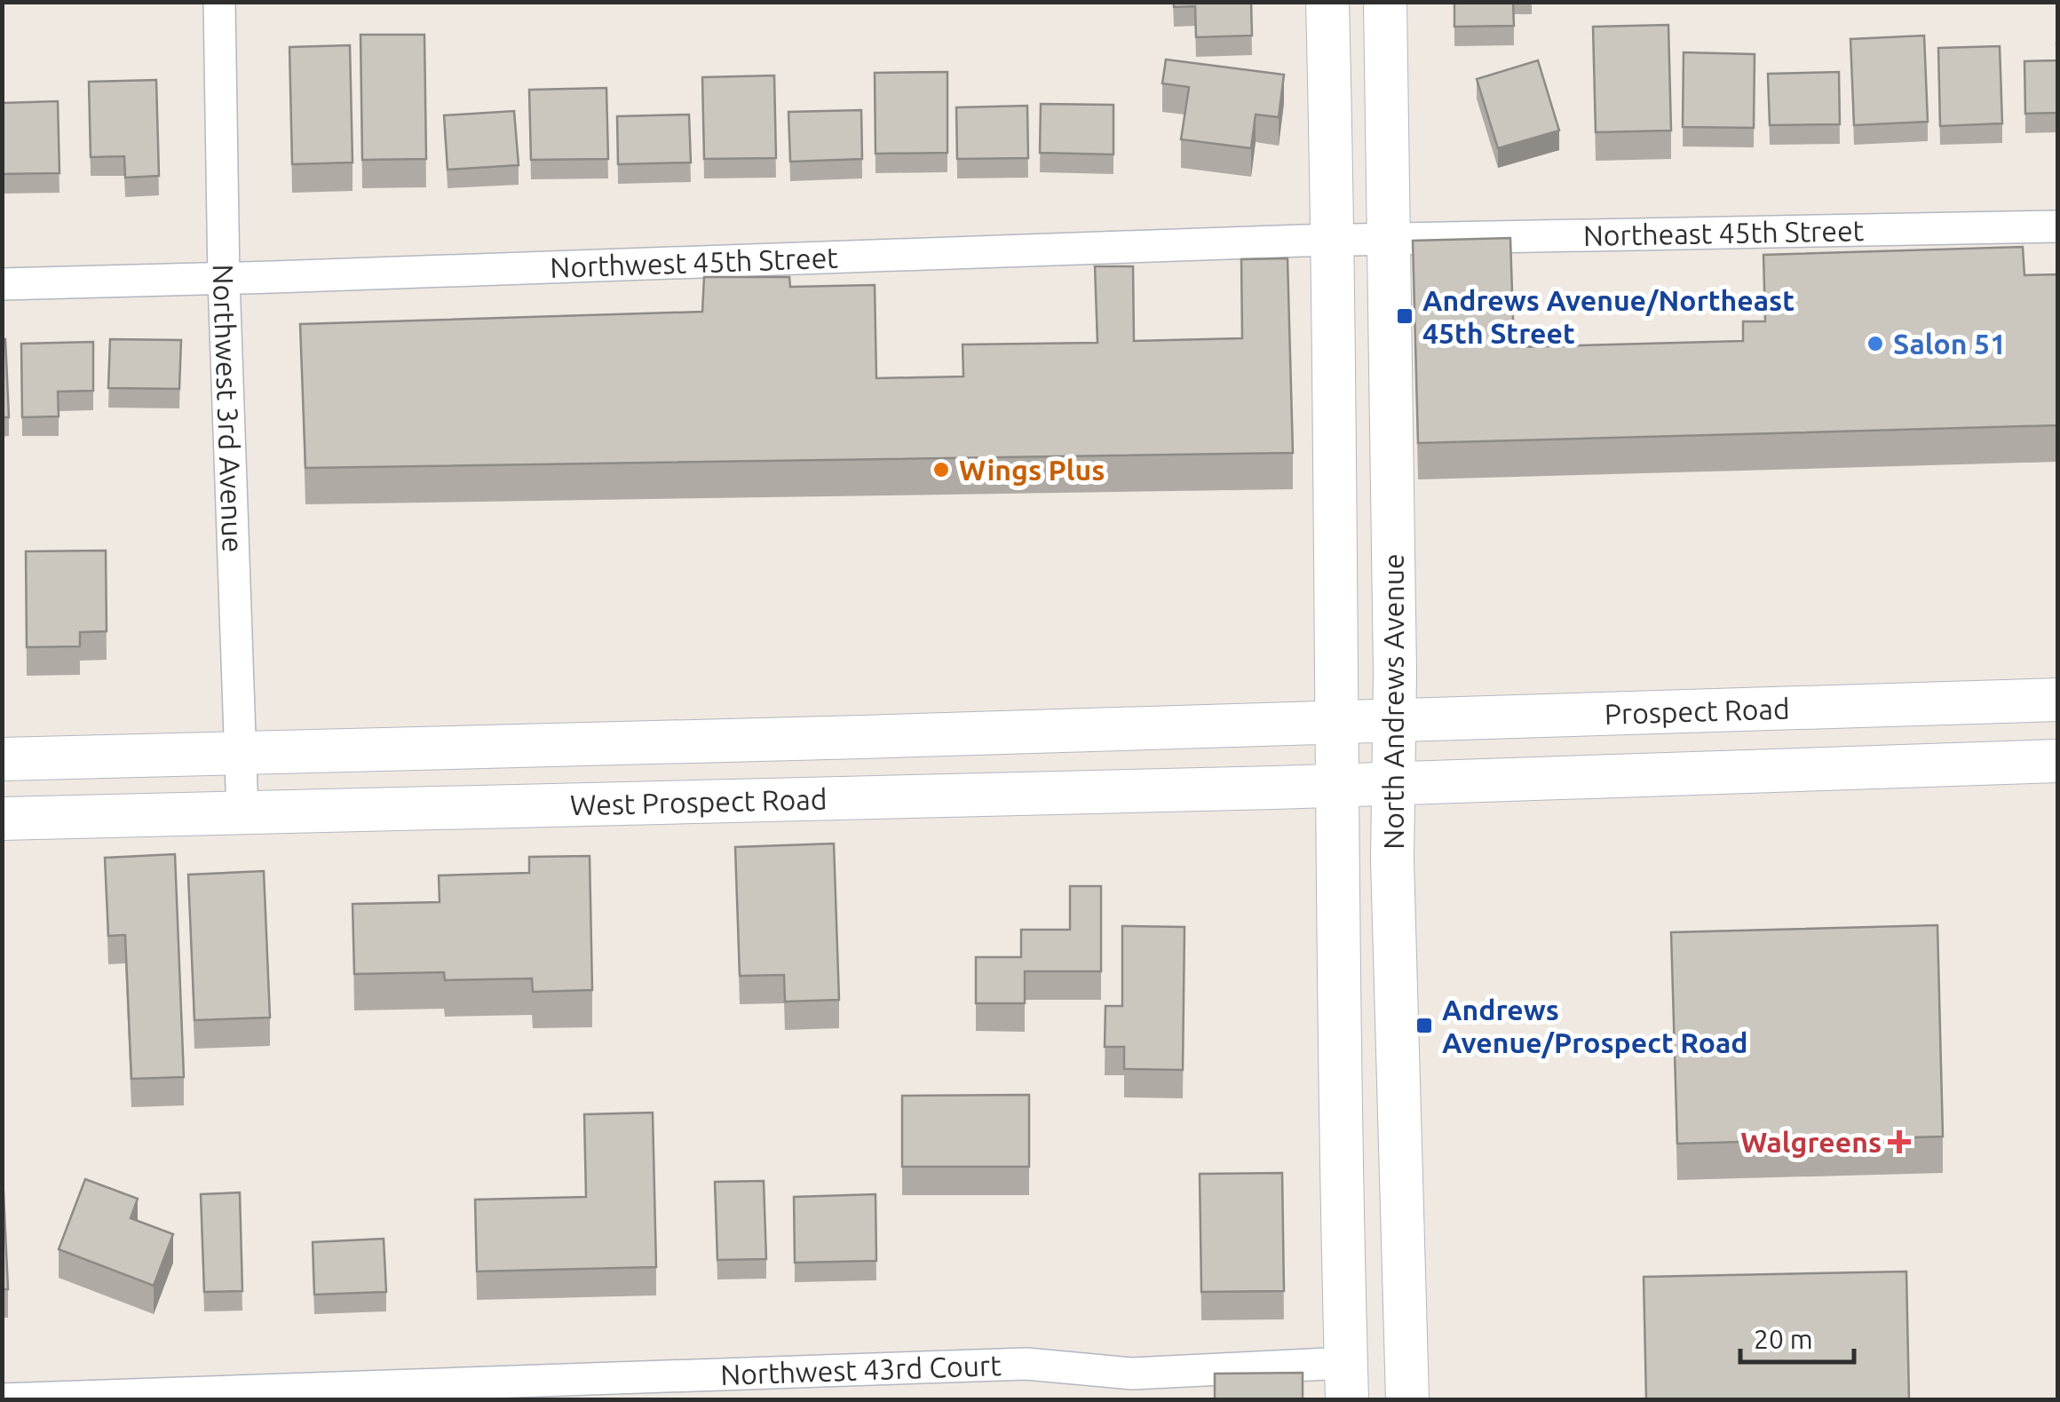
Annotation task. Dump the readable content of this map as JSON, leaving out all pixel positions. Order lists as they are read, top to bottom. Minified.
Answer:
{"streets":{"main road":["North Andrews Avenue","Prospect Road","West Prospect Road"],"street":["Northeast 45th Street","Northwest 45th Street","Northwest 3rd Avenue","Northwest 43rd Court"]},"crossings":[["Northeast 45th Street","Northwest 45th Street"],["Northeast 45th Street","North Andrews Avenue"],["Northwest 45th Street","Northwest 3rd Avenue"],["Northwest 45th Street","North Andrews Avenue"],["Northwest 3rd Avenue","West Prospect Road"],["North Andrews Avenue","Prospect Road"],["North Andrews Avenue","West Prospect Road"],["North Andrews Avenue","Northwest 43rd Court"],["Prospect Road","West Prospect Road"]],"places":{"transit":["Andrews Avenue/Northeast 45th Street","Andrews Avenue/Prospect Road"],"other":["Salon 51","Wings Plus"],"health":["Walgreens"]},"scale_bar":"20 m"}
